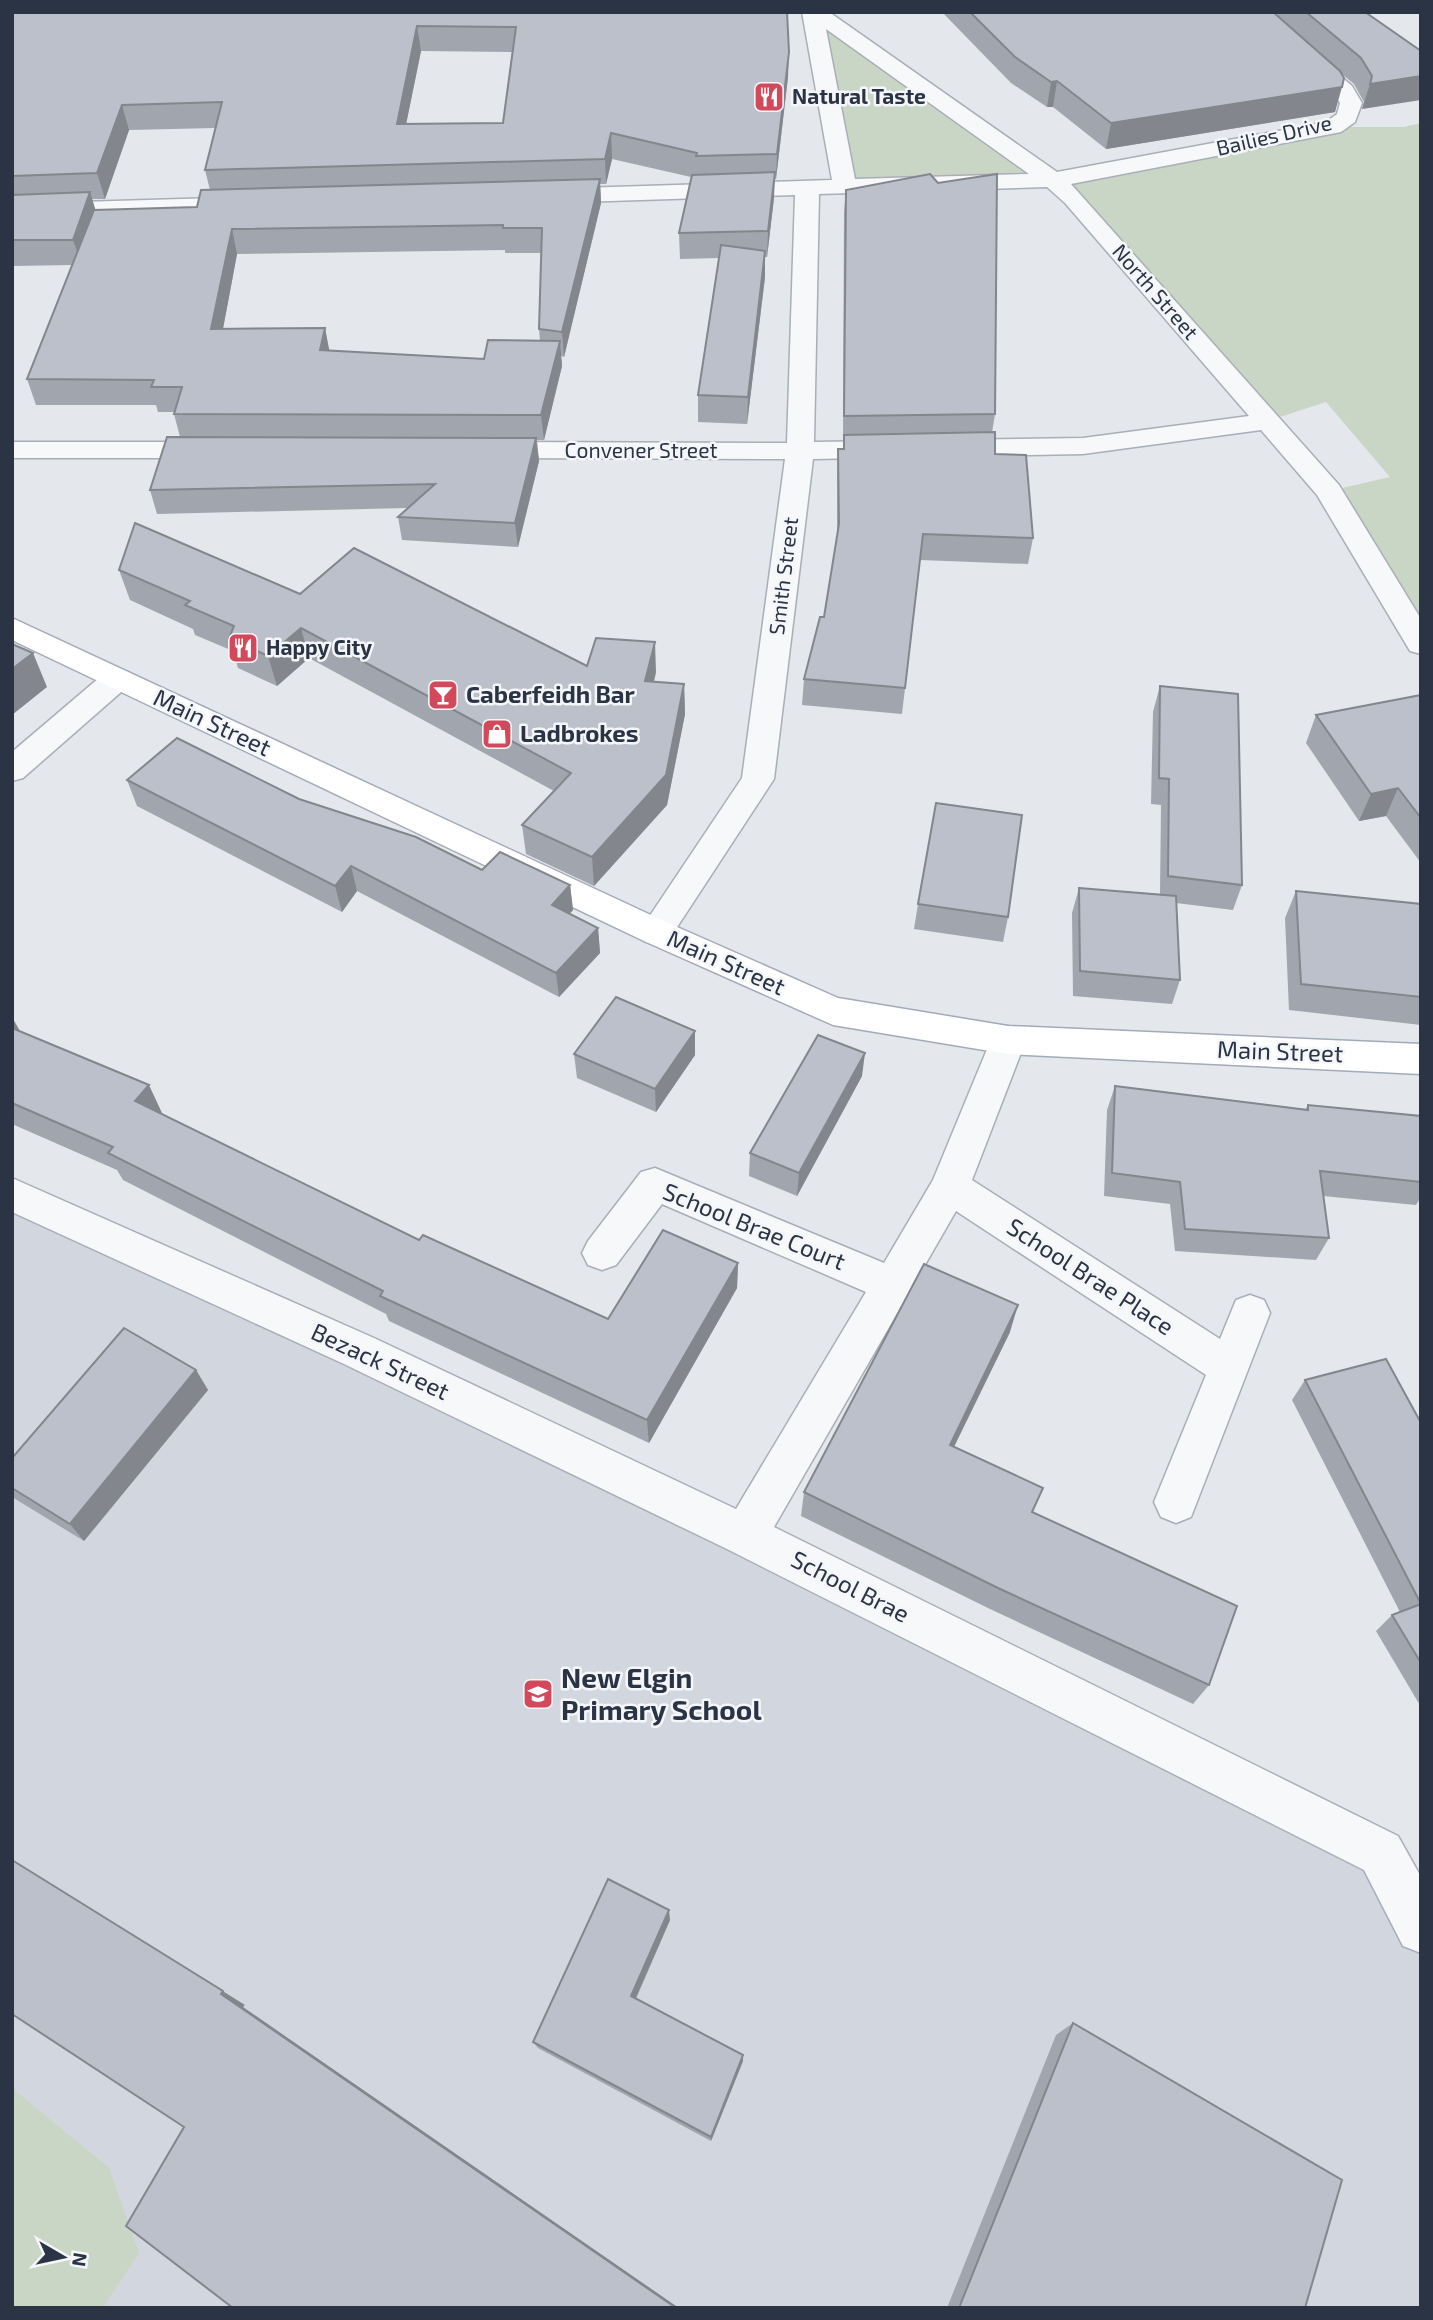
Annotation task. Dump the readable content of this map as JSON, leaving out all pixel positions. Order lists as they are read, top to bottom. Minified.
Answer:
{"streets":{"main road":["Main Street"],"street":["Bailies Drive","North Street","Convener Street","Smith Street","School Brae Court","School Brae Place","Bezack Street","School Brae"]},"crossings":[["Bailies Drive","North Street"],["Bailies Drive","Smith Street"],["North Street","Convener Street"],["Convener Street","Smith Street"],["Smith Street","Main Street"],["Bezack Street","School Brae"]],"places":{"restaurant":["Natural Taste","Happy City"],"bar":["Caberfeidh Bar"],"shop":["Ladbrokes"],"school or university":["New Elgin Primary School"]},"north":"right"}
